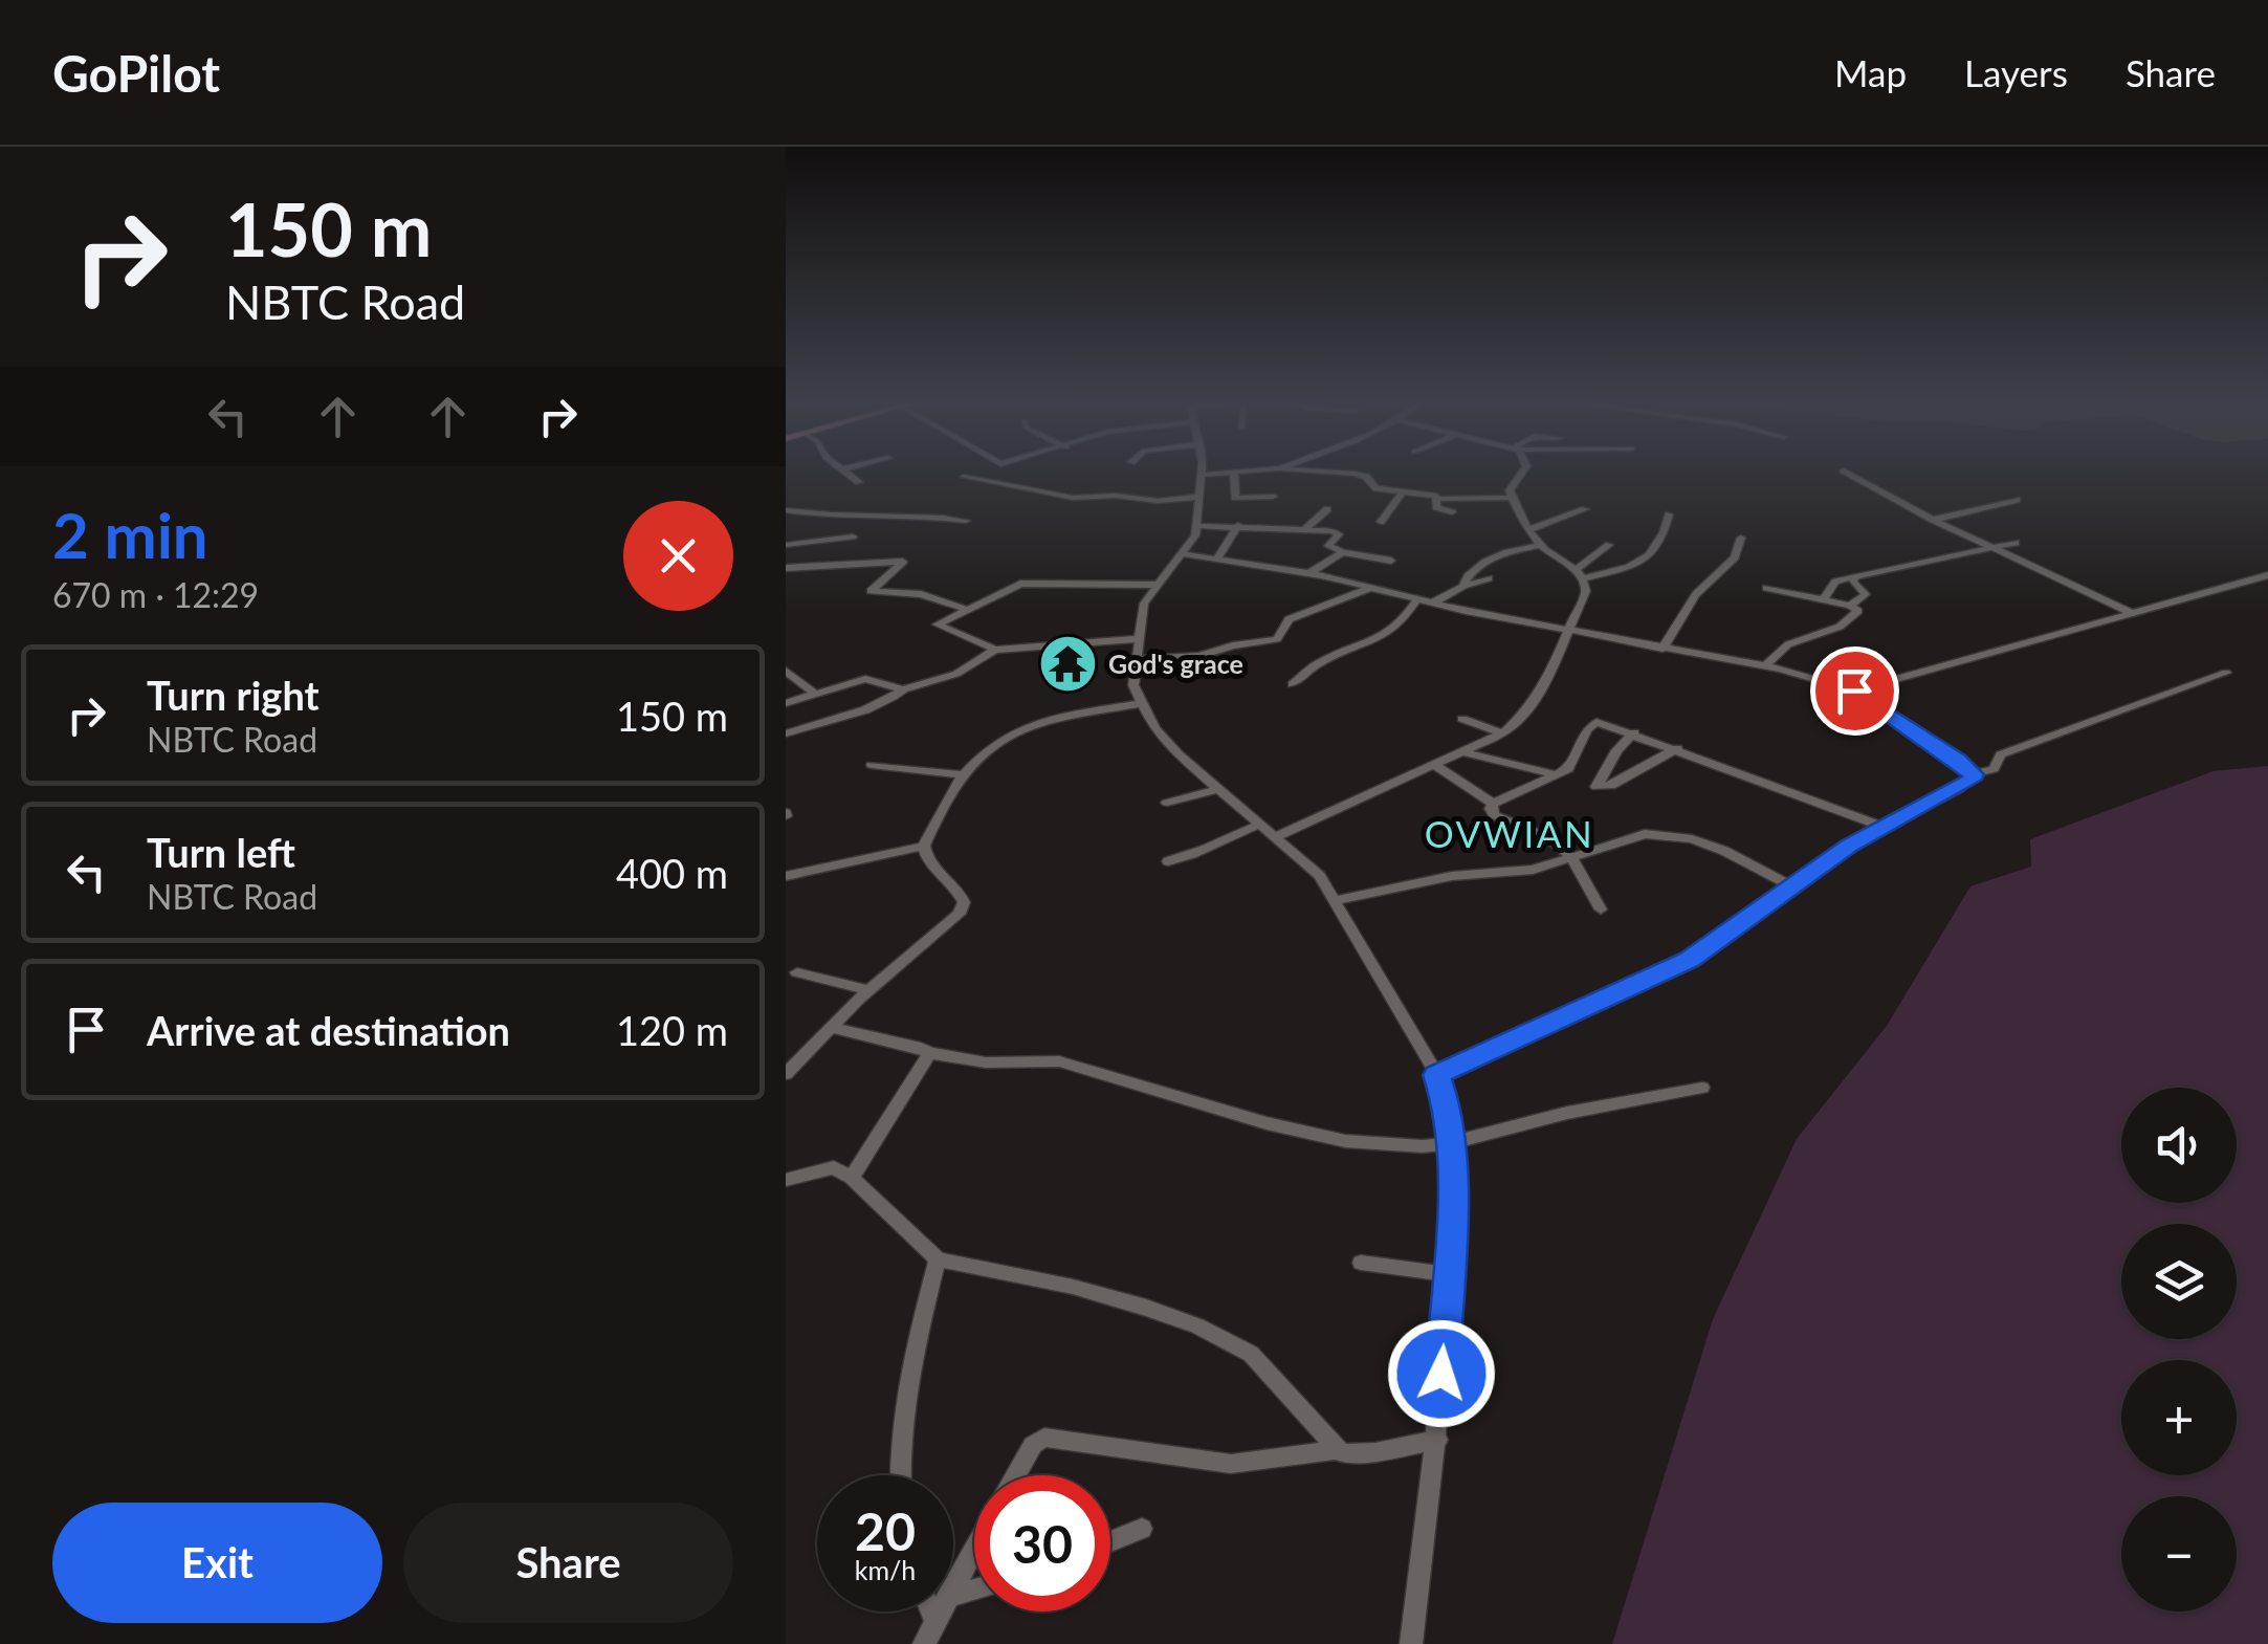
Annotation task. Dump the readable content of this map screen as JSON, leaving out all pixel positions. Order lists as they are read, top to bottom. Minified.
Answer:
{"districts":["OVWIAN"],"places":{"temple":["God's grace"]},"page":{"header":"GoPilot","nav":["Map","Layers","Share"],"turn":["150 m","NBTC Road"],"heading":["2 min","670 m · 12:29"],"list":[{"name":"Turn right","note":"NBTC Road","value":"150 m"},{"name":"Turn left","note":"NBTC Road","value":"400 m"},{"name":"Arrive at destination","value":"120 m"}],"map_buttons":["+","−"],"speed":"20 km/h","limit":"30","buttons":["Exit","Share"]}}
